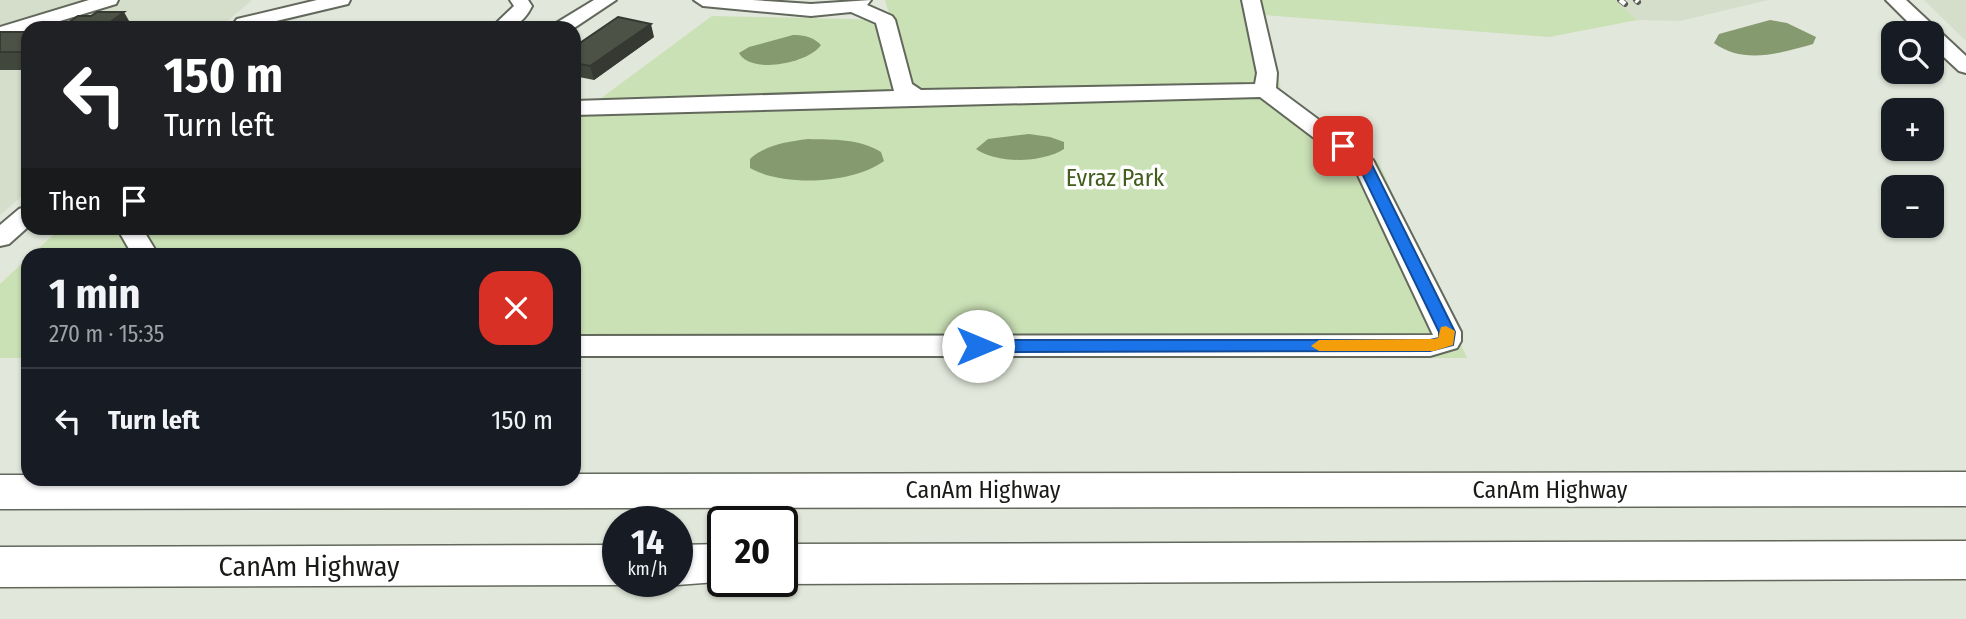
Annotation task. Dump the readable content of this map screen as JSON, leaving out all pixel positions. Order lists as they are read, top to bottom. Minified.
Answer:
{"streets":{"main road":["CanAm Highway"]},"parks":["Evraz Park"],"page":{"map_buttons":["+","−"],"turn":["150 m","Turn left"],"then":"Then","heading":["1 min","270 m · 15:35"],"list":[{"name":"Turn left","value":"150 m"}],"speed":"14 km/h","limit":"20"}}
